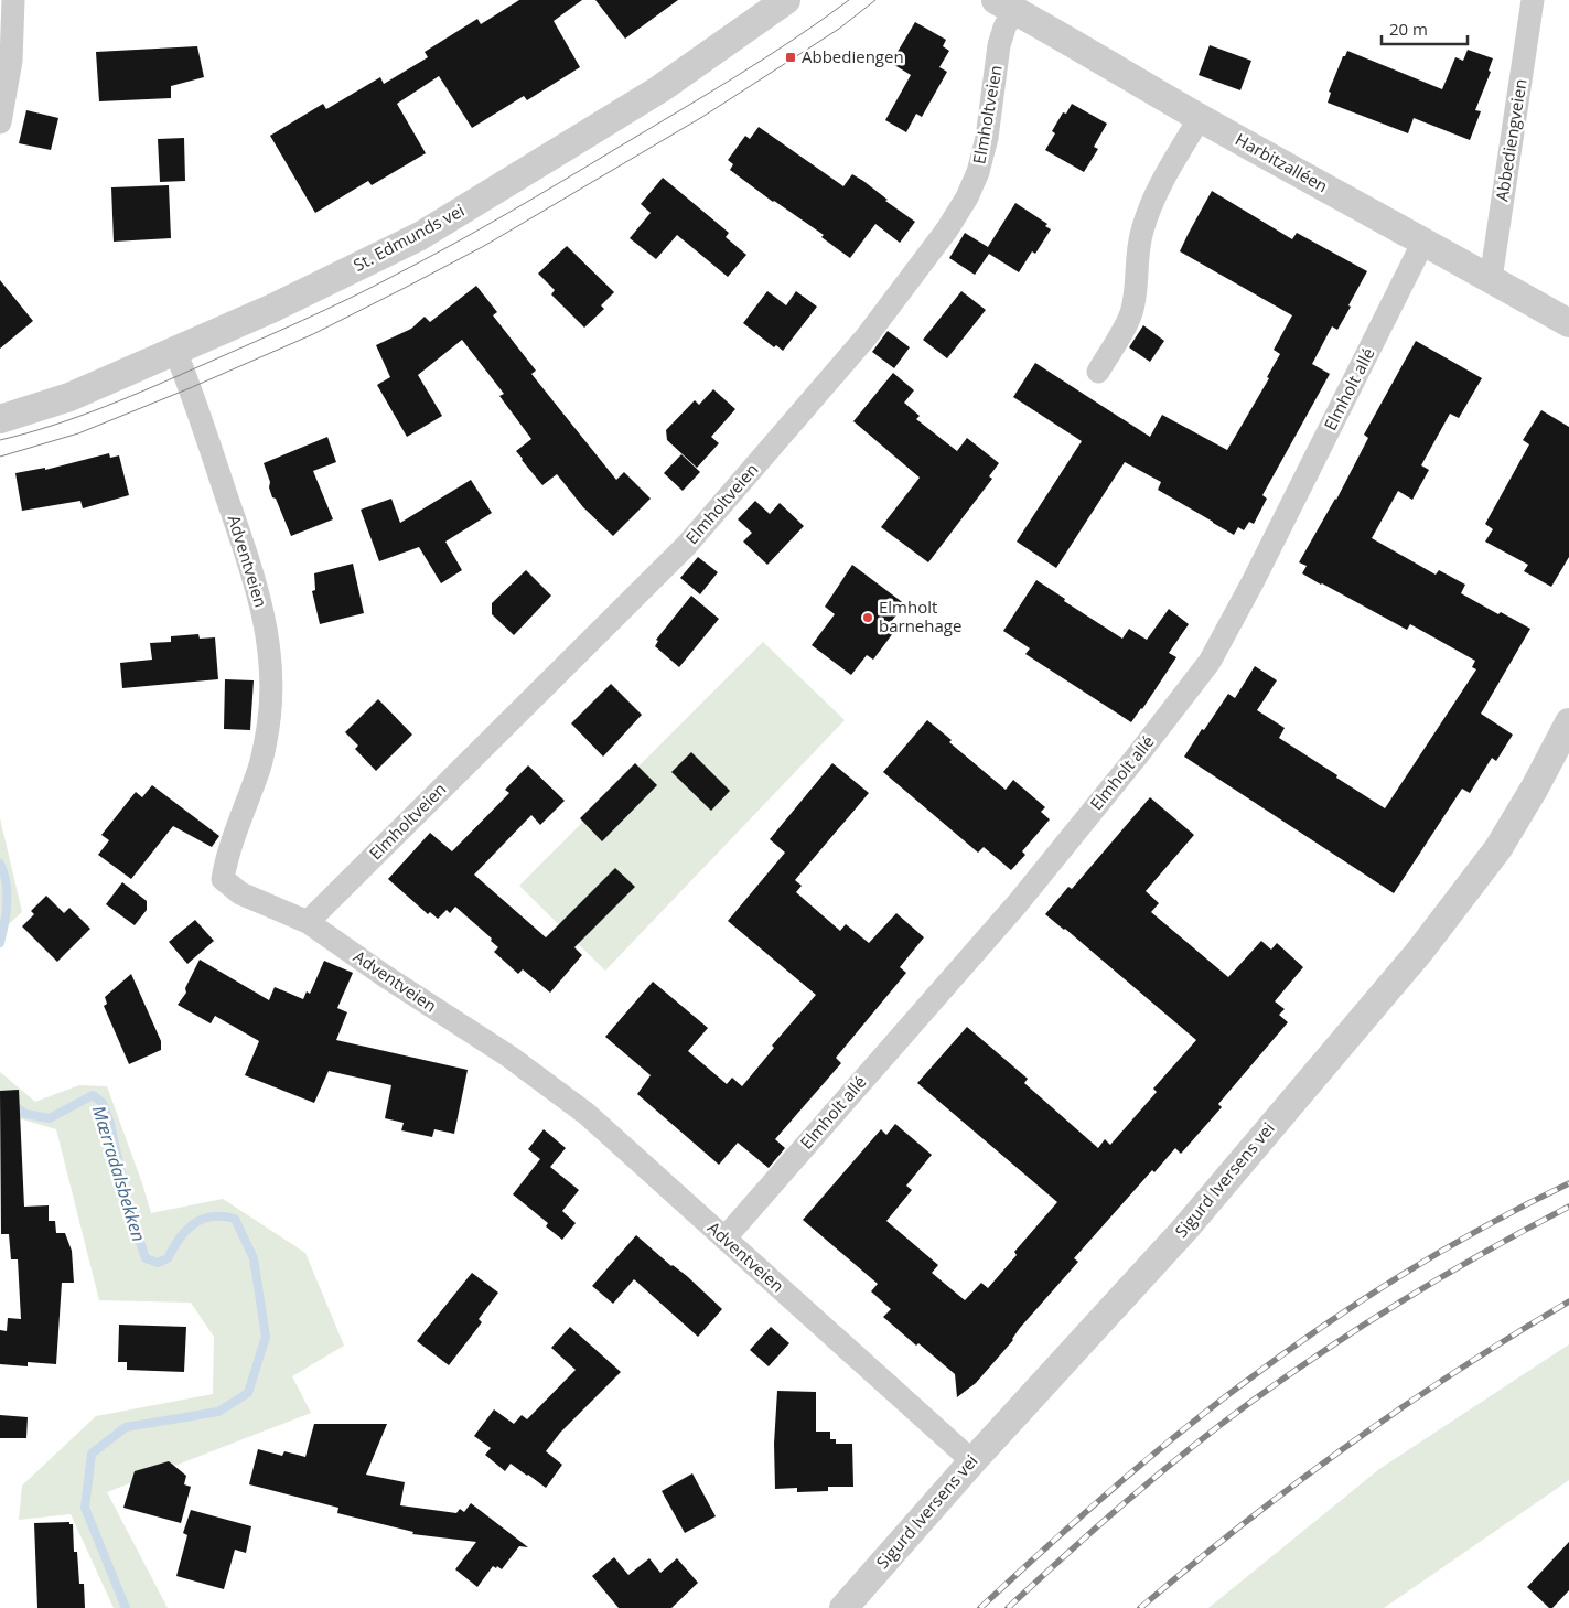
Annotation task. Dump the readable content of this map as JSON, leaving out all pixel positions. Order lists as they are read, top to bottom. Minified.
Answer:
{"streets":{"street":["Elmholtveien","Abbediengveien","Harbitzalléen","St. Edmunds vei","Elmholt allé","Adventveien","Sigurd Iversens vei"]},"crossings":[["Elmholtveien","Harbitzalléen"],["Elmholtveien","Adventveien"],["Abbediengveien","Harbitzalléen"],["Harbitzalléen","Elmholt allé"],["St. Edmunds vei","Adventveien"],["Elmholt allé","Adventveien"],["Adventveien","Sigurd Iversens vei"]],"water":["Mærradalsbekken"],"places":{"transit":["Abbediengen"],"other":["Elmholt barnehage"]},"scale_bar":"20 m"}
